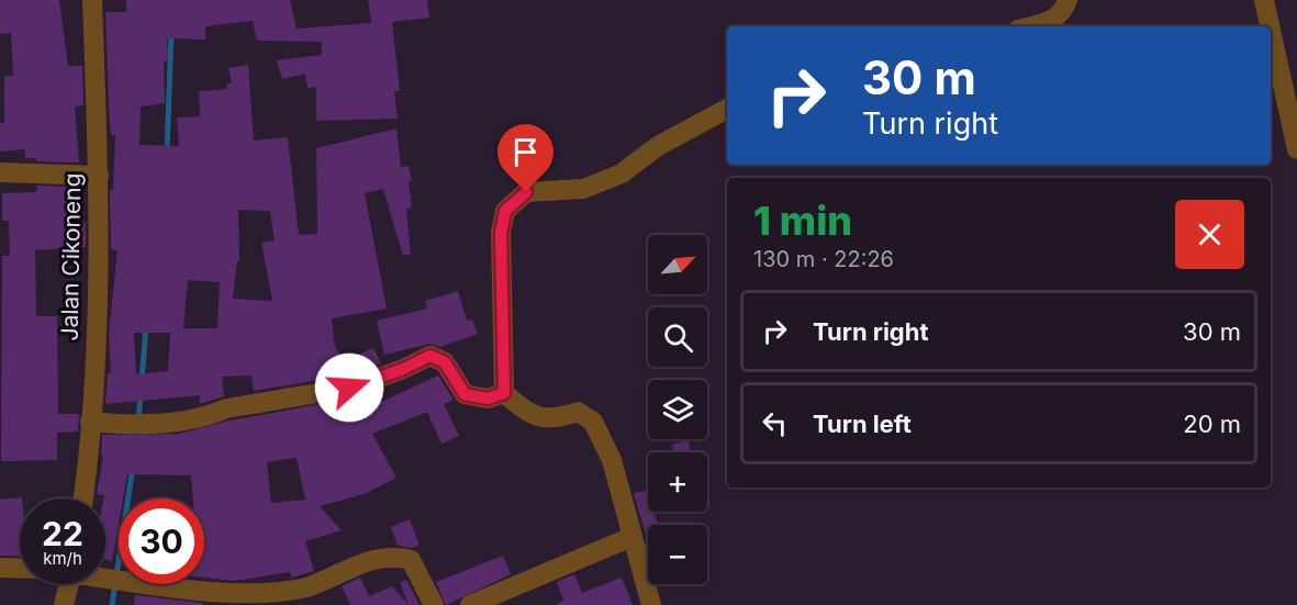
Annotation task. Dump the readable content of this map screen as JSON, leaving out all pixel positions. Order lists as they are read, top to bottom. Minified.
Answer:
{"streets":{"street":["Jalan Cikoneng"]},"north":"top right","page":{"turn":["30 m","Turn right"],"heading":["1 min","130 m · 22:26"],"map_buttons":["+","−"],"list":[{"name":"Turn right","value":"30 m"},{"name":"Turn left","value":"20 m"}],"speed":"22 km/h","limit":"30"}}
